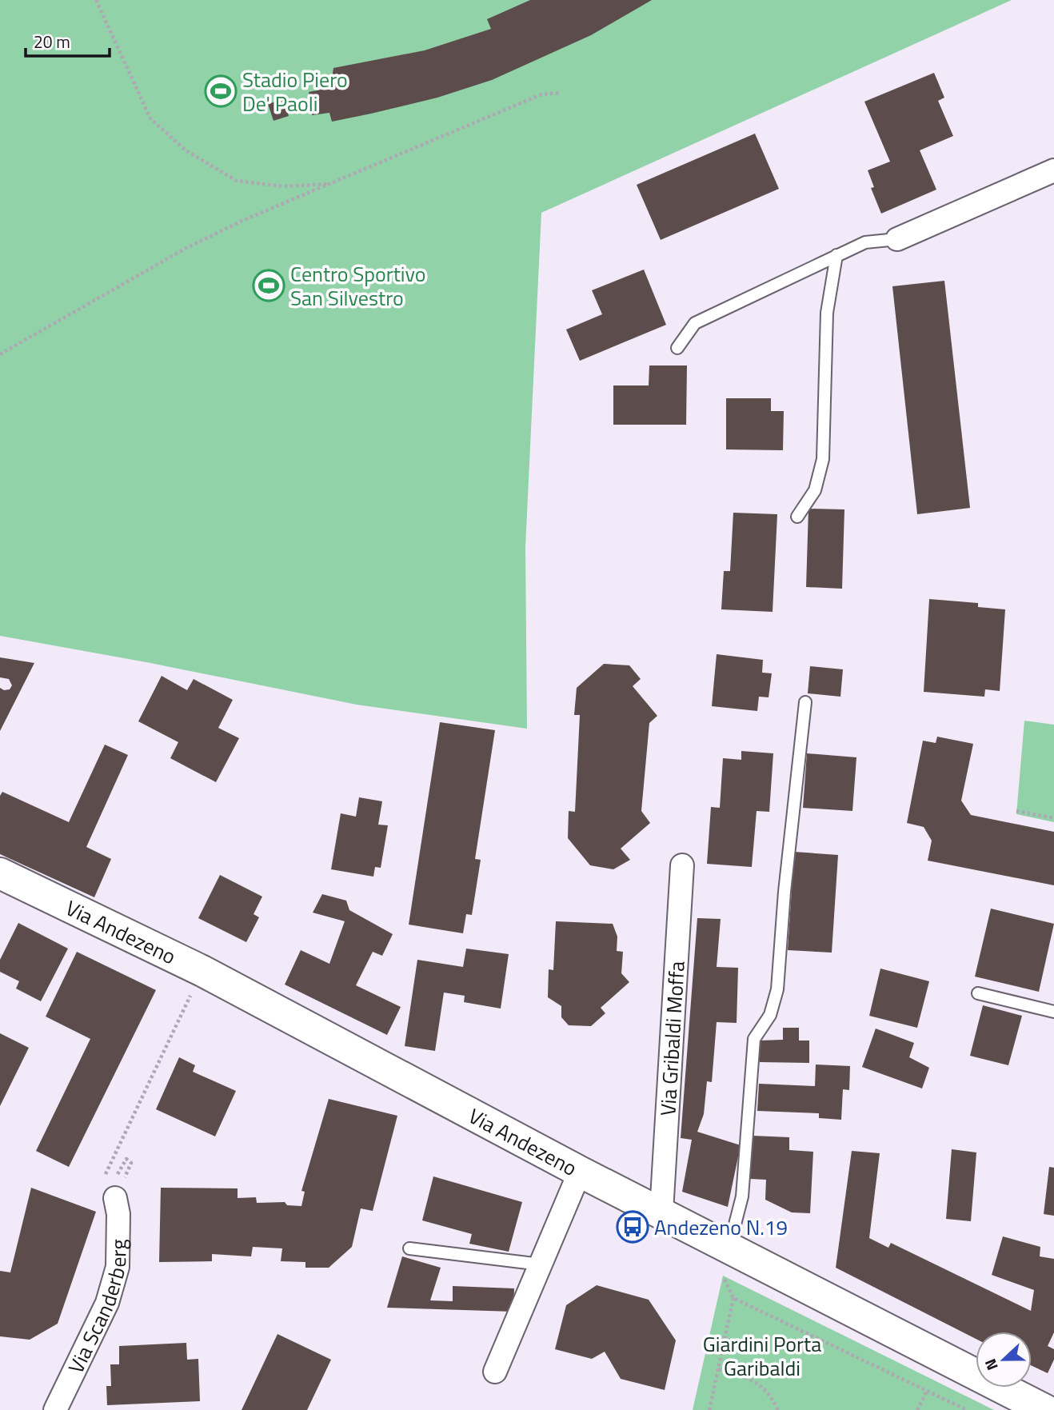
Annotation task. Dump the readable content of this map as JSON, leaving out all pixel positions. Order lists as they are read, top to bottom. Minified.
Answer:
{"streets":{"main road":["Via Andezeno"],"street":["Via Gribaldi Moffa","Via Scanderberg"]},"crossings":[["Via Andezeno","Via Gribaldi Moffa"]],"parks":["Giardini Porta Garibaldi"],"places":{"sports":["Stadio Piero De' Paoli","Centro Sportivo San Silvestro"],"bus stop":["Andezeno N.19"]},"scale_bar":"20 m","north":"left"}
